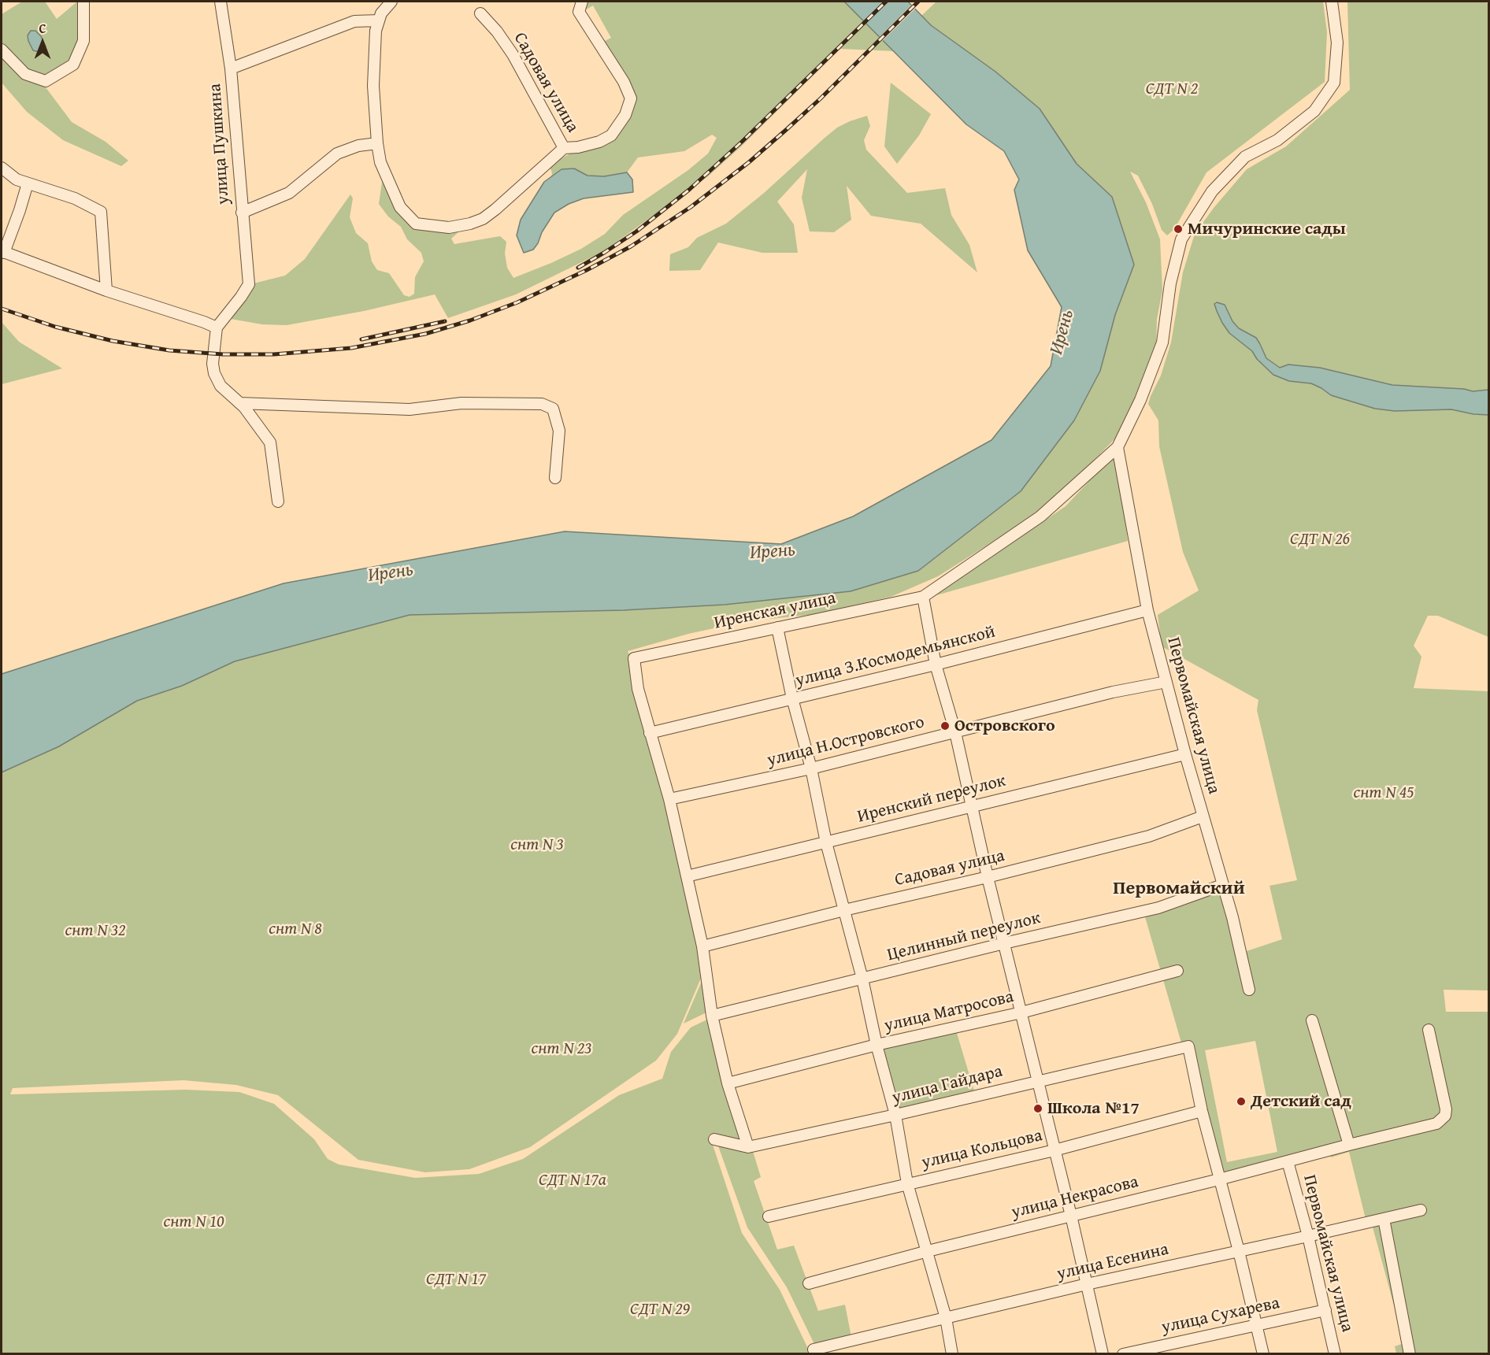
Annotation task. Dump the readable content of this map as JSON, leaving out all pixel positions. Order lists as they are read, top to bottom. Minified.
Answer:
{"streets":{"street":["Садовая улица","улица Пушкина","Иренская улица","улица З.Космодемьянской","Первомайская улица","улица Н.Островского","Иренский переулок","Целинный переулок","улица Матросова","улица Гайдара","улица Кольцова","улица Некрасова","улица Есенина","улица Сухарева"]},"crossings":[["Садовая улица","Первомайская улица"],["Иренская улица","улица З.Космодемьянской"],["улица З.Космодемьянской","Первомайская улица"],["Первомайская улица","улица Н.Островского"],["Первомайская улица","Иренский переулок"],["Первомайская улица","Целинный переулок"],["Первомайская улица","улица Некрасова"],["Первомайская улица","улица Есенина"],["Первомайская улица","улица Сухарева"],["улица Гайдара","улица Кольцова"]],"districts":["Первомайский"],"water":["Ирень"],"parks":["СДТ N 2","СДТ N 26","снт N 45","снт N 3","снт N 8","снт N 32","снт N 23","СДТ N 17а","снт N 10","СДТ N 17","СДТ N 29"],"places":["Мичуринские сады","Островского","Детский сад","Школа №17"],"north":"top"}
